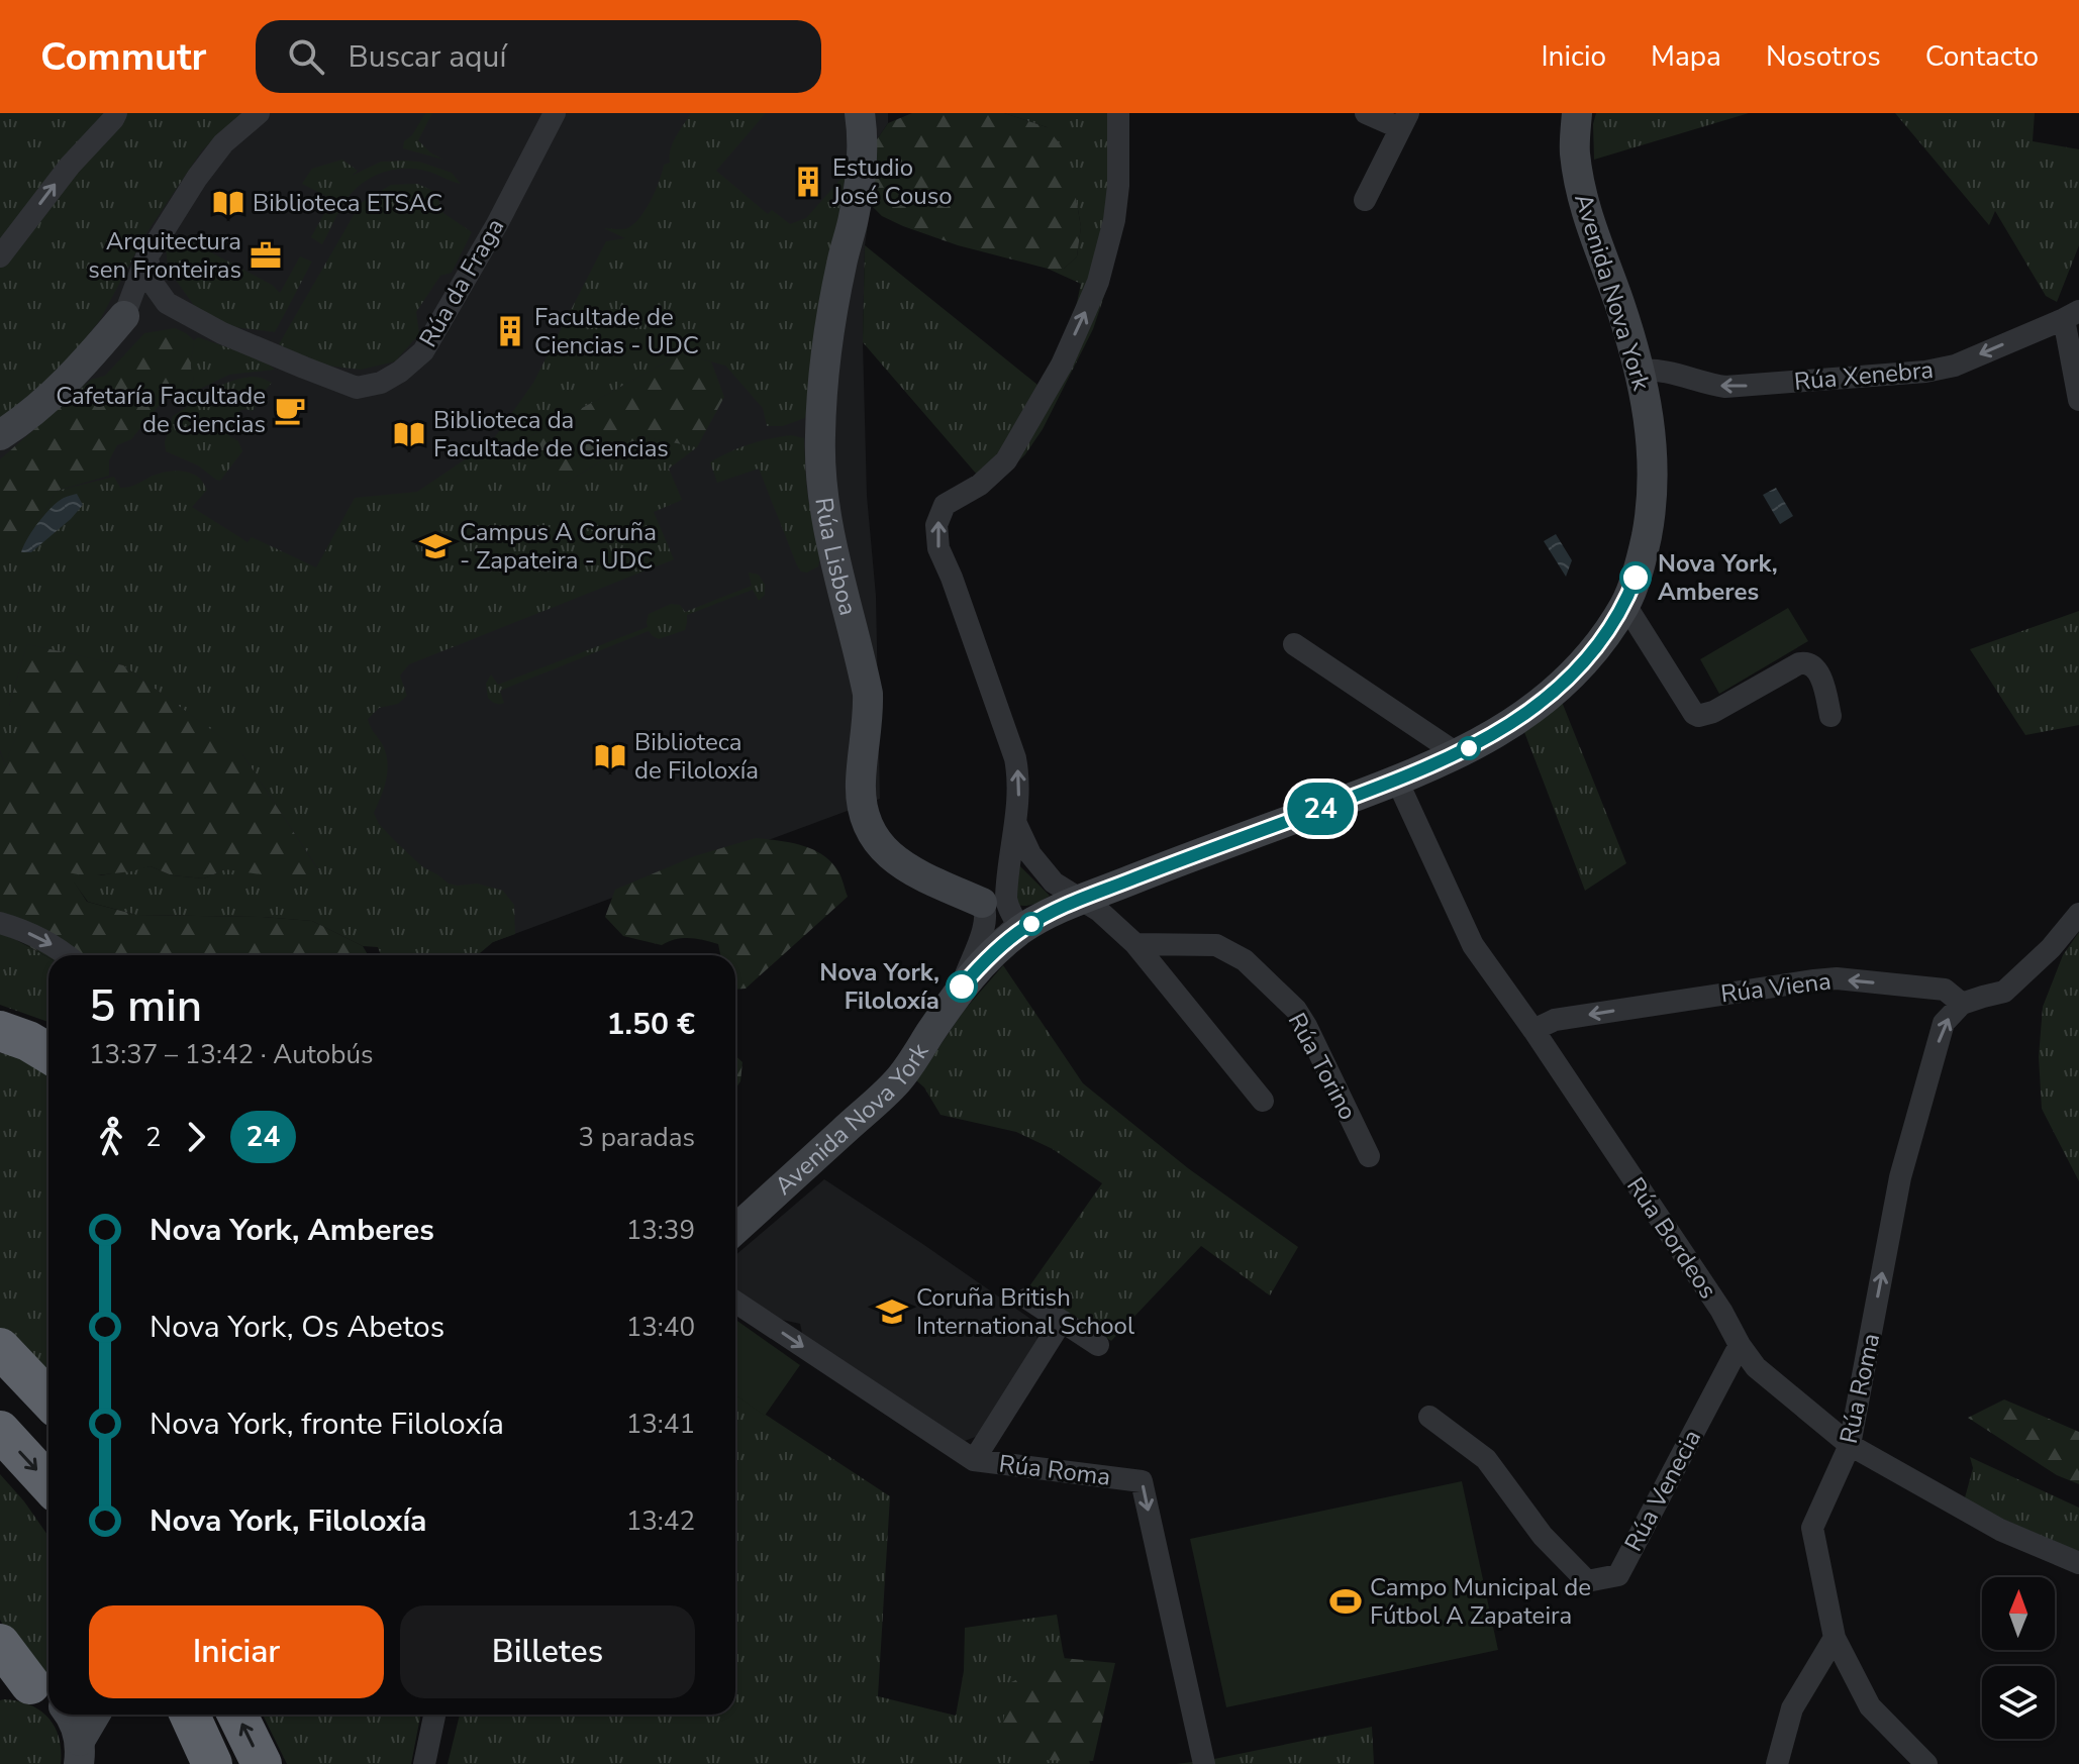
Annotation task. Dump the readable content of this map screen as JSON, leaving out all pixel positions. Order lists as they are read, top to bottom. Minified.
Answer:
{"streets":{"main road":["Avenida Nova York","Rúa Lisboa"],"street":["Rúa da Fraga","Rúa Xenebra","Rúa Viena","Rúa Torino","Rúa Bordeos","Rúa Roma","Rúa Venecia"]},"crossings":[["Avenida Nova York","Rúa Xenebra"],["Avenida Nova York","Rúa Lisboa"],["Avenida Nova York","Rúa Bordeos"],["Rúa Viena","Rúa Bordeos"],["Rúa Viena","Rúa Roma"],["Rúa Bordeos","Rúa Roma"],["Rúa Bordeos","Rúa Venecia"]],"one_way":["Rúa Xenebra","Rúa Viena"],"places":{"building":["Estudio José Couso","Facultade de Ciencias - UDC"],"library":["Biblioteca ETSAC","Biblioteca da Facultade de Ciencias","Biblioteca de Filoloxía"],"office":["Arquitectura sen Fronteiras"],"cafe":["Cafetaría Facultade de Ciencias"],"school or university":["Campus A Coruña - Zapateira - UDC","Coruña British International School"],"other":["Nova York, Amberes","Nova York, Filoloxía"],"sports":["Campo Municipal de Fútbol A Zapateira"]},"lines":["bus line 24"],"north":"top","page":{"header":"Commutr","search":"Buscar aquí","nav":["Inicio","Mapa","Nosotros","Contacto"],"on_map":"24","heading":["5 min","13:37 – 13:42 · Autobús","1.50 €"],"legs":["2","24","3 paradas"],"list":[{"name":"Nova York, Amberes","value":"13:39"},{"name":"Nova York, Os Abetos","value":"13:40"},{"name":"Nova York, fronte Filoloxía","value":"13:41"},{"name":"Nova York, Filoloxía","value":"13:42"}],"buttons":["Iniciar","Billetes"]}}
